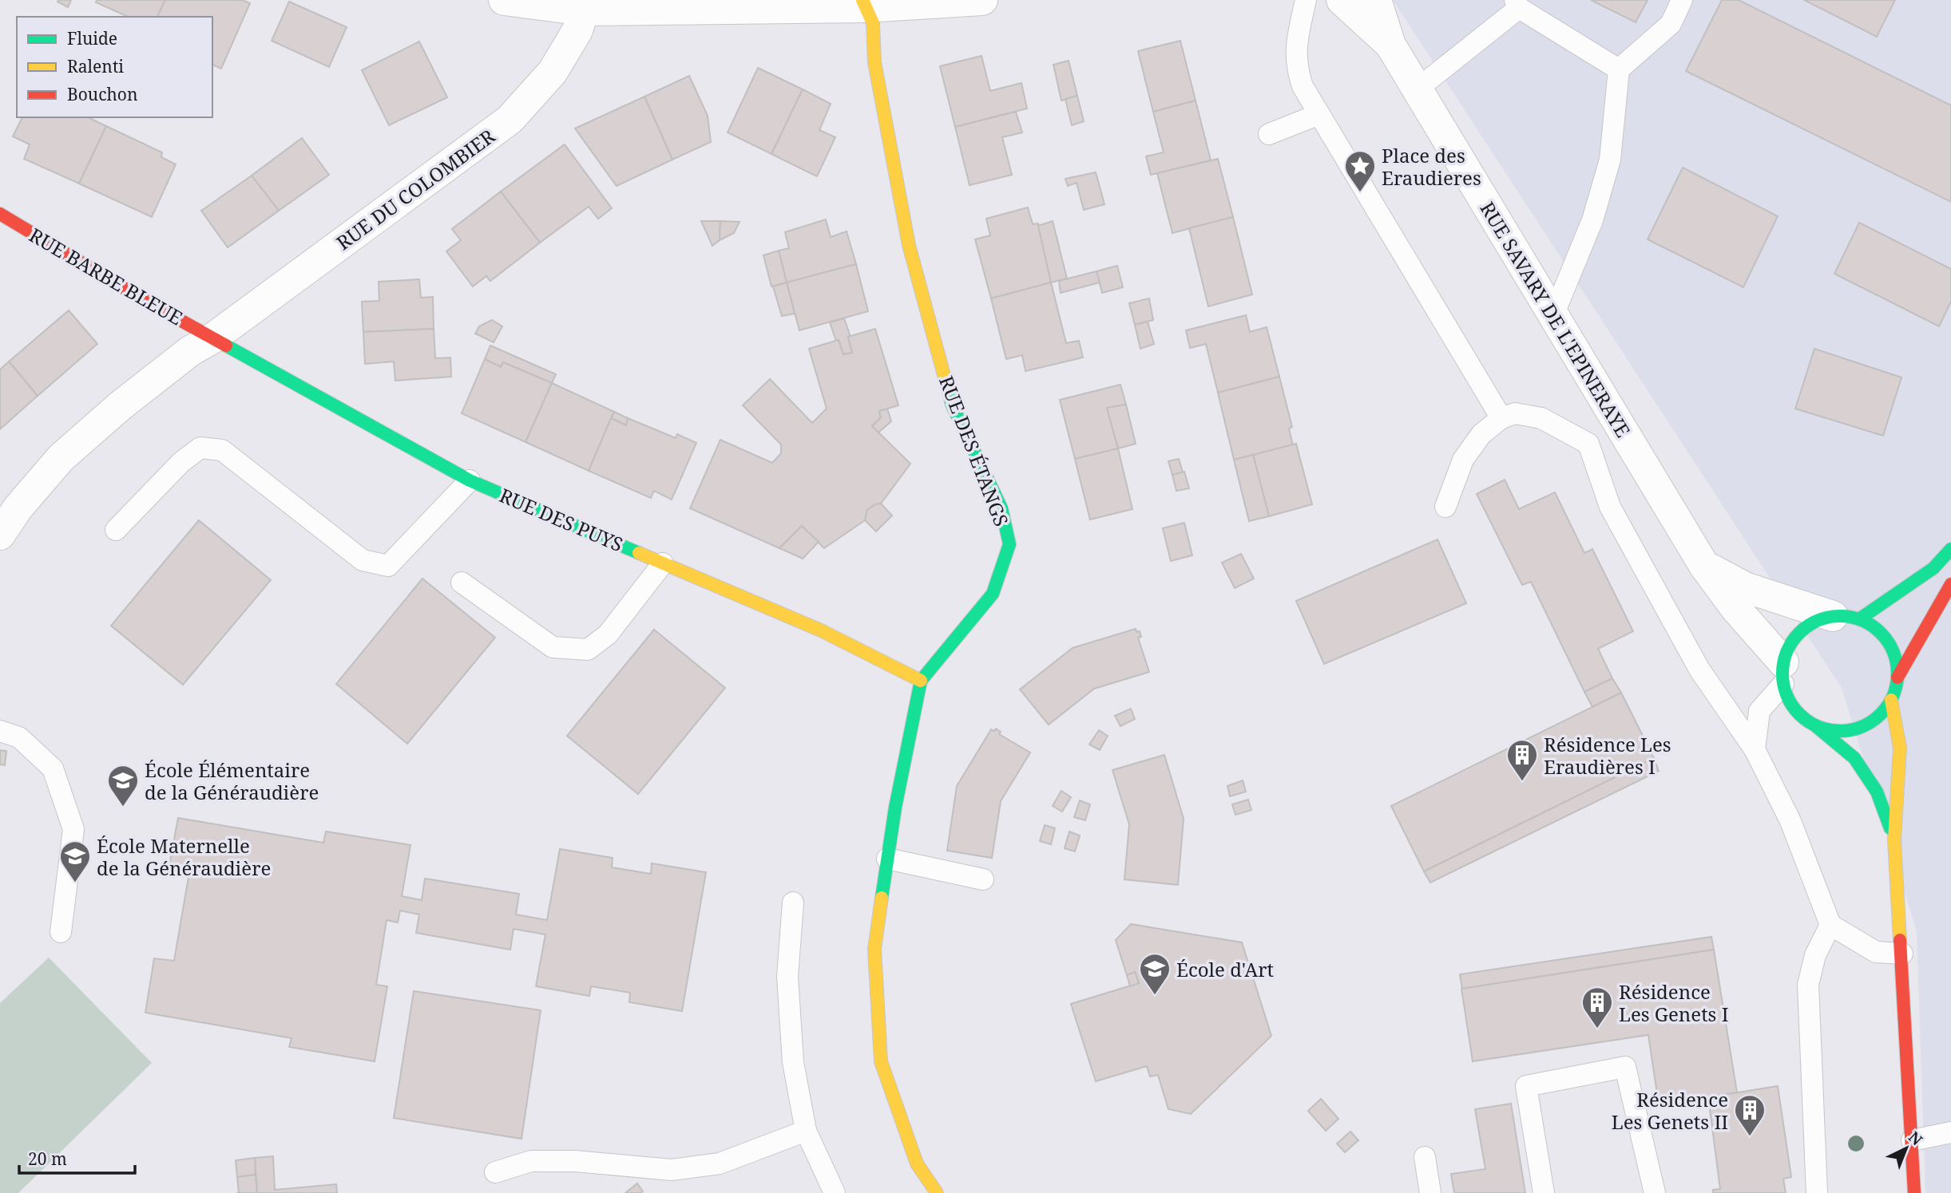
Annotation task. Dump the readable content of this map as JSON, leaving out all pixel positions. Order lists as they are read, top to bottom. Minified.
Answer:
{"streets":{"street":["RUE DU COLOMBIER","RUE BARBE BLEUE","RUE SAVARY DE L'EPINERAYE","RUE DES ÉTANGS","RUE DES PUYS"]},"crossings":[["RUE DU COLOMBIER","RUE BARBE BLEUE"],["RUE DU COLOMBIER","RUE DES PUYS"],["RUE BARBE BLEUE","RUE DES PUYS"],["RUE DES ÉTANGS","RUE DES PUYS"]],"places":{"place":["Place des Eraudieres"],"building":["Résidence Les Eraudières I","Résidence Les Genets I","Résidence Les Genets II"],"school or university":["École Élémentaire de la Généraudière","École Maternelle de la Généraudière","École d'Art"]},"legend":["Fluide","Ralenti","Bouchon"],"scale_bar":"20 m","north":"top right"}
